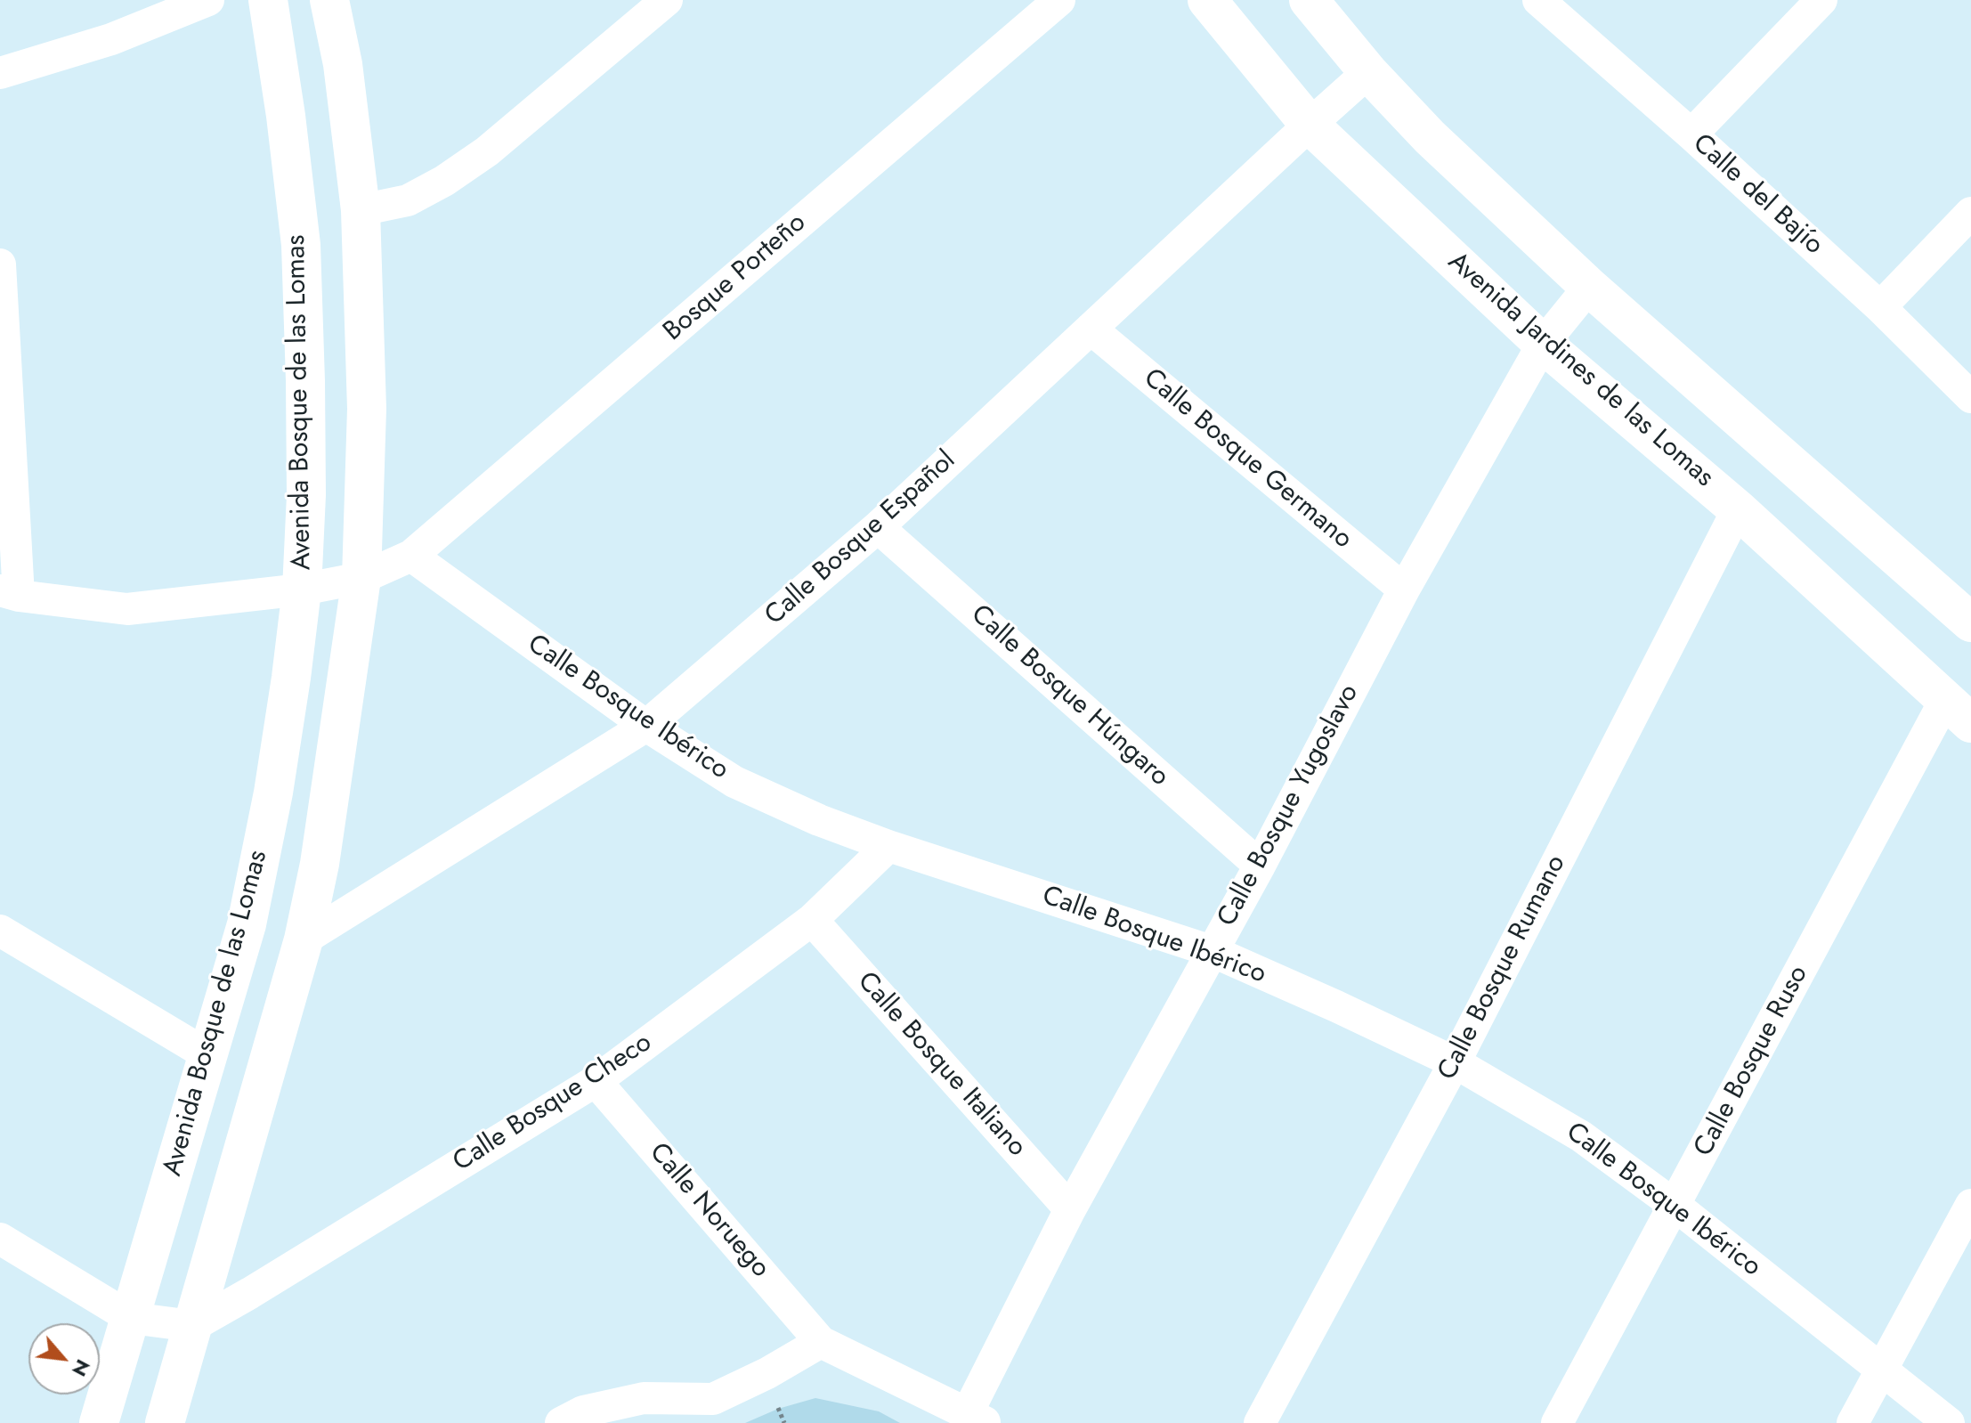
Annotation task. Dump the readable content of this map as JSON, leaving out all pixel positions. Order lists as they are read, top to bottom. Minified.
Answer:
{"streets":{"street":["Calle del Bajío","Bosque Porteño","Avenida Jardines de las Lomas","Avenida Bosque de las Lomas","Calle Bosque Germano","Calle Bosque Español","Calle Bosque Húngaro","Calle Bosque Ibérico","Calle Bosque Yugoslavo","Calle Bosque Rumano","Calle Bosque Ruso","Calle Bosque Italiano","Calle Bosque Checo","Calle Noruego"]},"crossings":[["Bosque Porteño","Calle Bosque Ibérico"],["Avenida Jardines de las Lomas","Calle Bosque Español"],["Avenida Jardines de las Lomas","Calle Bosque Yugoslavo"],["Avenida Jardines de las Lomas","Calle Bosque Rumano"],["Avenida Jardines de las Lomas","Calle Bosque Ruso"],["Calle Bosque Germano","Calle Bosque Español"],["Calle Bosque Germano","Calle Bosque Yugoslavo"],["Calle Bosque Español","Calle Bosque Húngaro"],["Calle Bosque Español","Calle Bosque Ibérico"],["Calle Bosque Húngaro","Calle Bosque Yugoslavo"],["Calle Bosque Ibérico","Calle Bosque Yugoslavo"],["Calle Bosque Ibérico","Calle Bosque Rumano"],["Calle Bosque Ibérico","Calle Bosque Ruso"],["Calle Bosque Ibérico","Calle Bosque Checo"],["Calle Bosque Yugoslavo","Calle Bosque Italiano"],["Calle Bosque Italiano","Calle Bosque Checo"],["Calle Bosque Checo","Calle Noruego"]],"north":"bottom right"}
